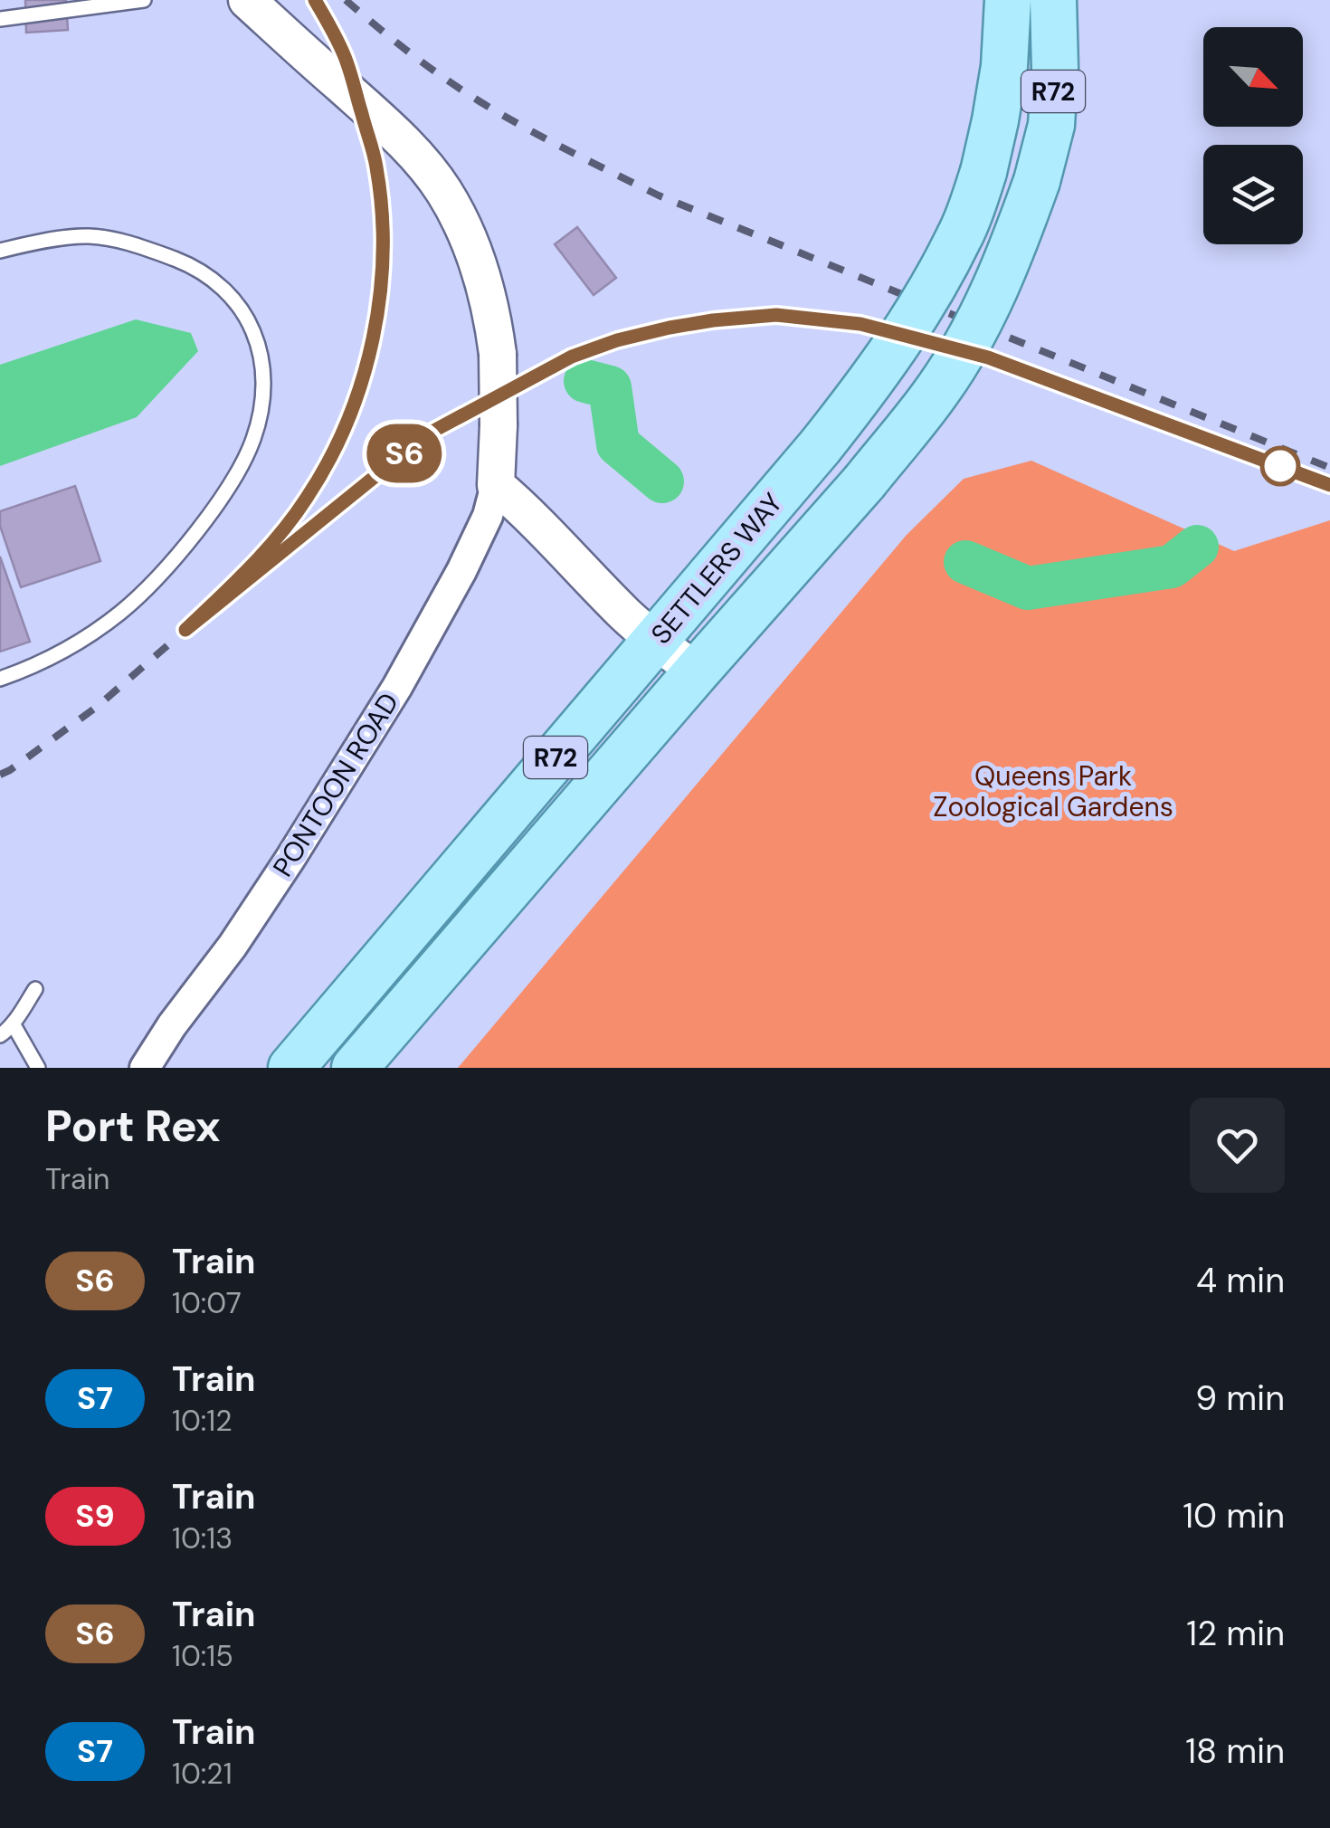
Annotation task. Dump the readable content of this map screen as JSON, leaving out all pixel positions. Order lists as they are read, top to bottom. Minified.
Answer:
{"streets":{"main road":["R72","SETTLERS WAY"],"street":["PONTOON ROAD"]},"parks":["Queens Park Zoological Gardens"],"north":"bottom right","page":{"on_map":"S6","heading":["Port Rex","Train"],"list":[{"mark":"S6","name":"Train","note":"10:07","value":"4 min"},{"mark":"S7","name":"Train","note":"10:12","value":"9 min"},{"mark":"S9","name":"Train","note":"10:13","value":"10 min"},{"mark":"S6","name":"Train","note":"10:15","value":"12 min"},{"mark":"S7","name":"Train","note":"10:21","value":"18 min"}]}}
